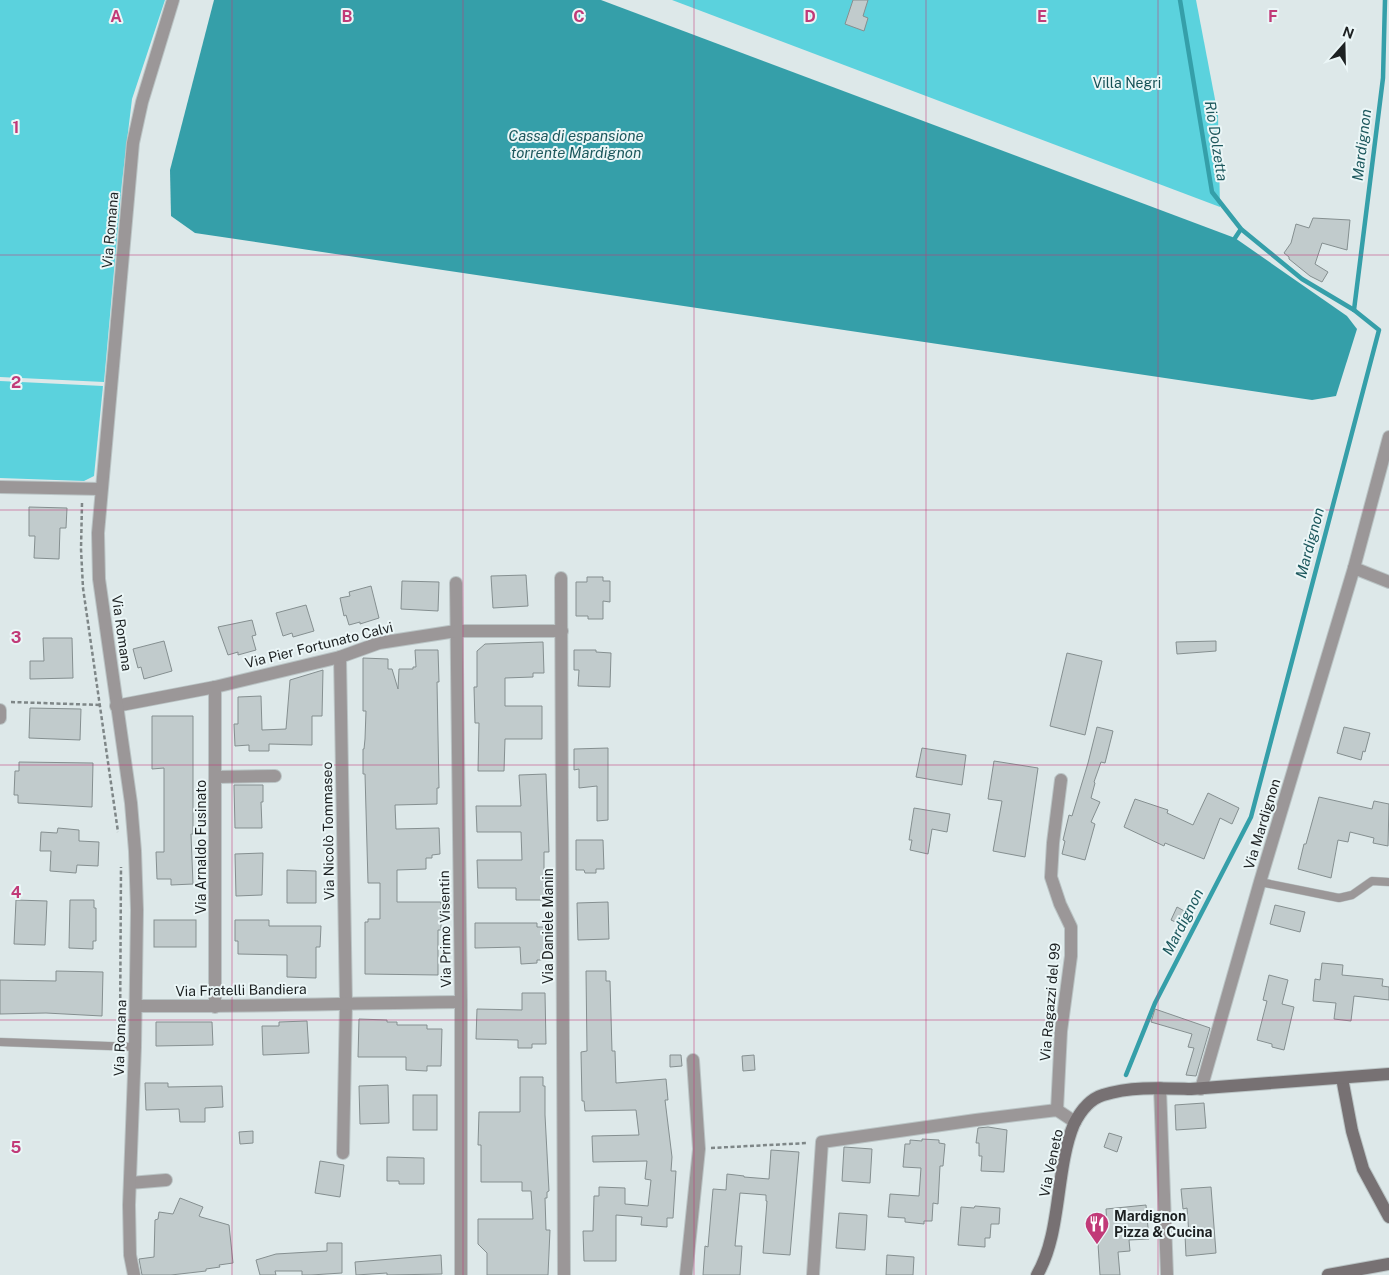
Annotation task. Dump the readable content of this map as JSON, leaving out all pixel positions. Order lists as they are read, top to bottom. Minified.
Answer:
{"streets":{"street":["Via Romana","Via Pier Fortunato Calvi","Via Mardignon","Via Nicolò Tommaseo","Via Arnaldo Fusinato","Via Daniele Manin","Via Primo Visentin","Via Fratelli Bandiera","Via Ragazzi del 99","Via Veneto"]},"crossings":[["Via Romana","Via Pier Fortunato Calvi"],["Via Romana","Via Fratelli Bandiera"],["Via Pier Fortunato Calvi","Via Nicolò Tommaseo"],["Via Pier Fortunato Calvi","Via Arnaldo Fusinato"],["Via Pier Fortunato Calvi","Via Daniele Manin"],["Via Pier Fortunato Calvi","Via Primo Visentin"],["Via Nicolò Tommaseo","Via Fratelli Bandiera"],["Via Arnaldo Fusinato","Via Fratelli Bandiera"],["Via Primo Visentin","Via Fratelli Bandiera"]],"water":["Cassa di espansione torrente Mardignon","Rio Dolzetta","Mardignon"],"parks":["Villa Negri"],"places":{"restaurant":["Mardignon Pizza & Cucina"]},"north":"top","grid":{"columns":["A","B","C","D","E","F"],"rows":["1","2","3","4","5"]}}
